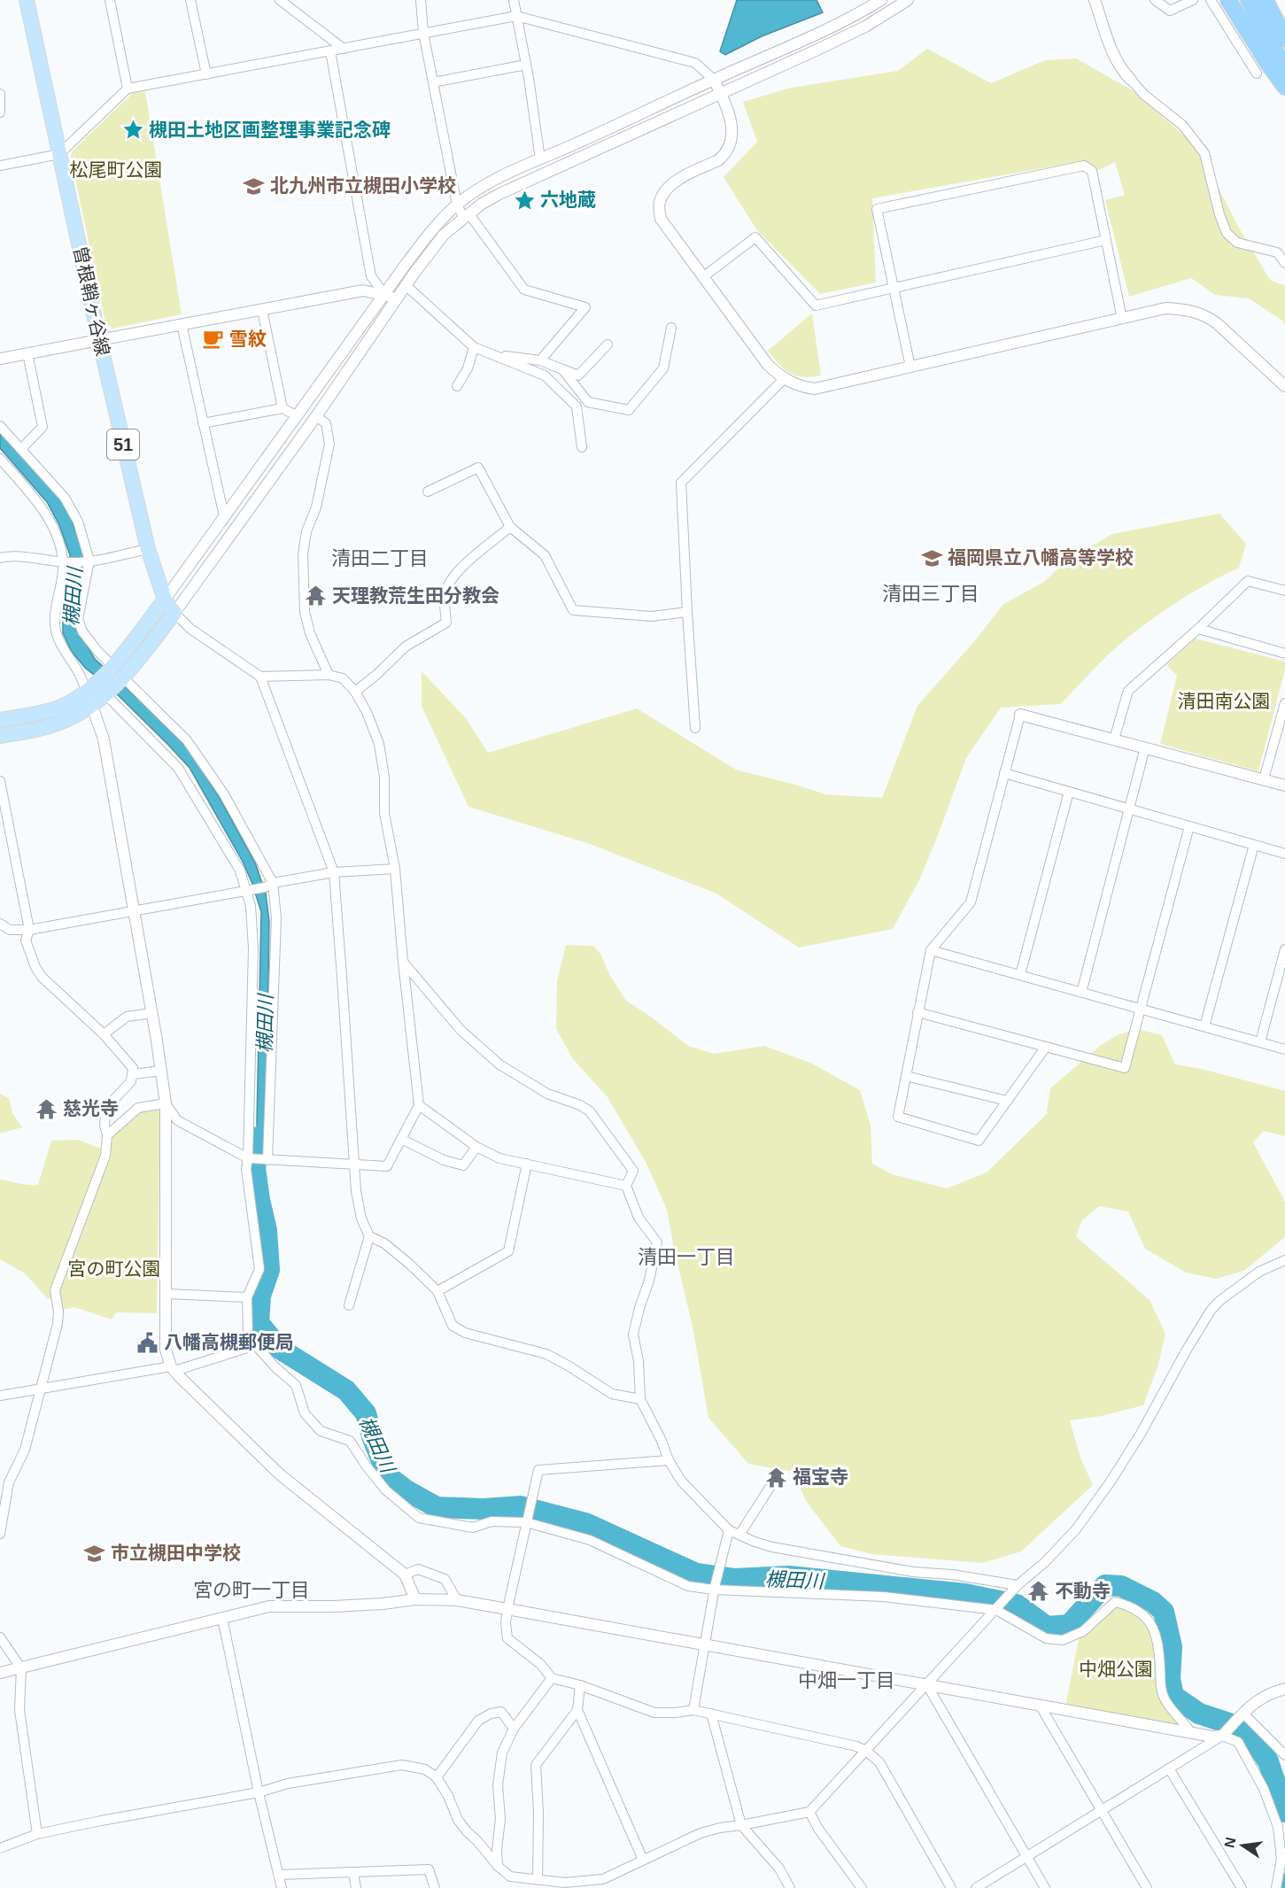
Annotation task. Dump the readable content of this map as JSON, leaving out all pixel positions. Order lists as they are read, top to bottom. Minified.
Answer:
{"streets":{"main road":["曽根鞘ヶ谷線","51"]},"districts":["清田二丁目","清田三丁目","清田一丁目","宮の町一丁目","中畑一丁目"],"water":["槻田川"],"parks":["松尾町公園","清田南公園","宮の町公園","中畑公園"],"places":{"place":["槻田土地区画整理事業記念碑","六地蔵"],"school or university":["北九州市立槻田小学校","福岡県立八幡高等学校","市立槻田中学校"],"cafe":["雪紋"],"temple":["天理教荒生田分教会","慈光寺","福宝寺","不動寺"],"public building":["八幡高槻郵便局"]},"north":"left"}
